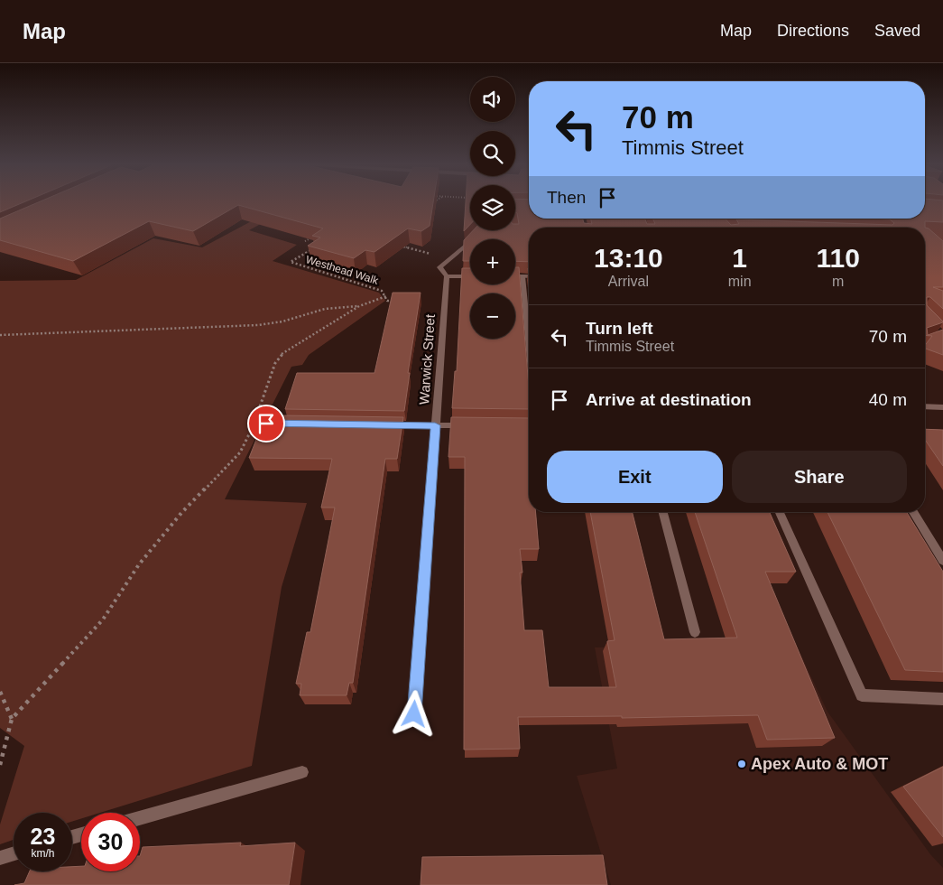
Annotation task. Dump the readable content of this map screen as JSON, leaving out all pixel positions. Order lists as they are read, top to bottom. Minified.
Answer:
{"streets":{"street":["Warwick Street"],"path":["Westhead Walk"]},"places":["Apex Auto & MOT"],"page":{"header":"Map","nav":["Map","Directions","Saved"],"map_buttons":["+","−"],"turn":["70 m","Timmis Street"],"then":"Then","eta":["13:10","Arrival","1","min","110","m"],"list":[{"name":"Turn left","note":"Timmis Street","value":"70 m"},{"name":"Arrive at destination","value":"40 m"}],"buttons":["Exit","Share"],"speed":"23 km/h","limit":"30"}}
